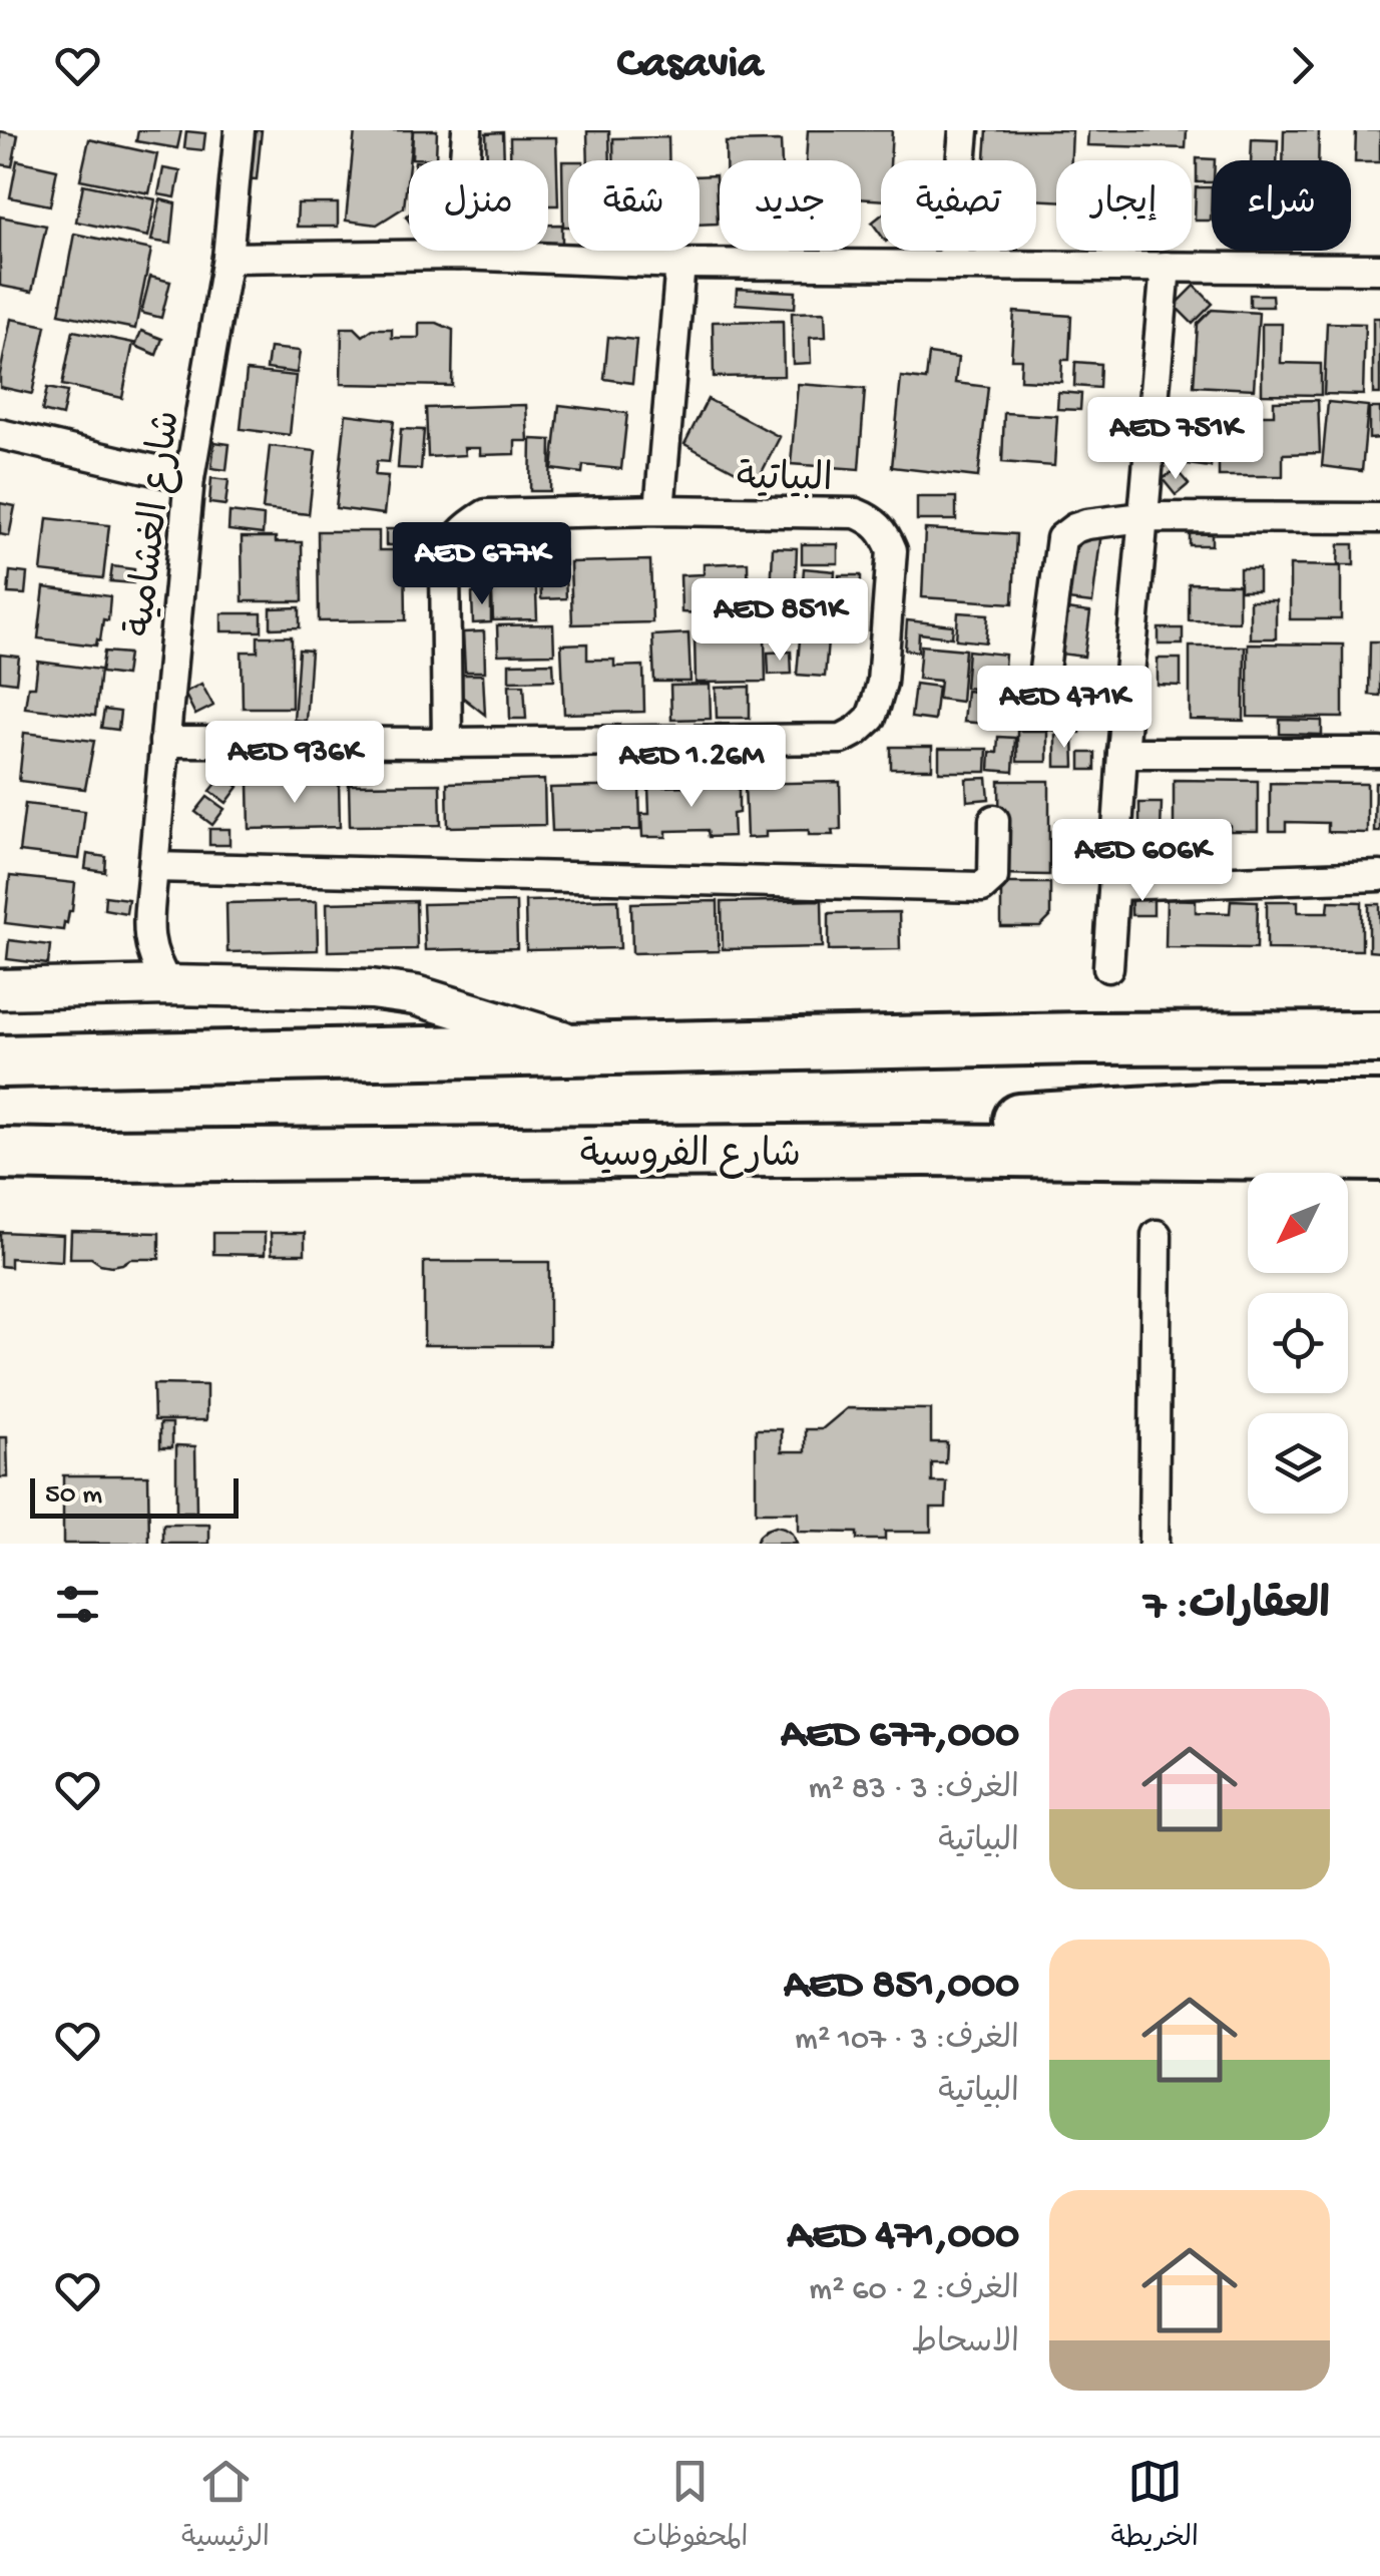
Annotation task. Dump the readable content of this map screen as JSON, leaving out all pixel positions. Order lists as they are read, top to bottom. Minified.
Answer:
{"streets":{"highway":["شارع الفروسية"],"street":["البياتية","شارع الغشامية"]},"crossings":[["البياتية","شارع الغشامية"]],"scale_bar":"50 m","north":"bottom left","page":{"header":"Casavia","chip":["شراء","إيجار","تصفية","جديد","شقة","منزل"],"price":["AED 751K","AED 677K","AED 851K","AED 471K","AED 936K","AED 1.26M","AED 606K"],"scale":"50 m","heading":"العقارات: 7","list":[{"name":"AED 677,000","note":"الغرف: 3 · 83 m² · البياتية"},{"name":"AED 851,000","note":"الغرف: 3 · 107 m² · البياتية"},{"name":"AED 471,000","note":"الغرف: 2 · 60 m² · الاسحاط"}],"tabs":["الخريطة","المحفوظات","الرئيسية"]}}
